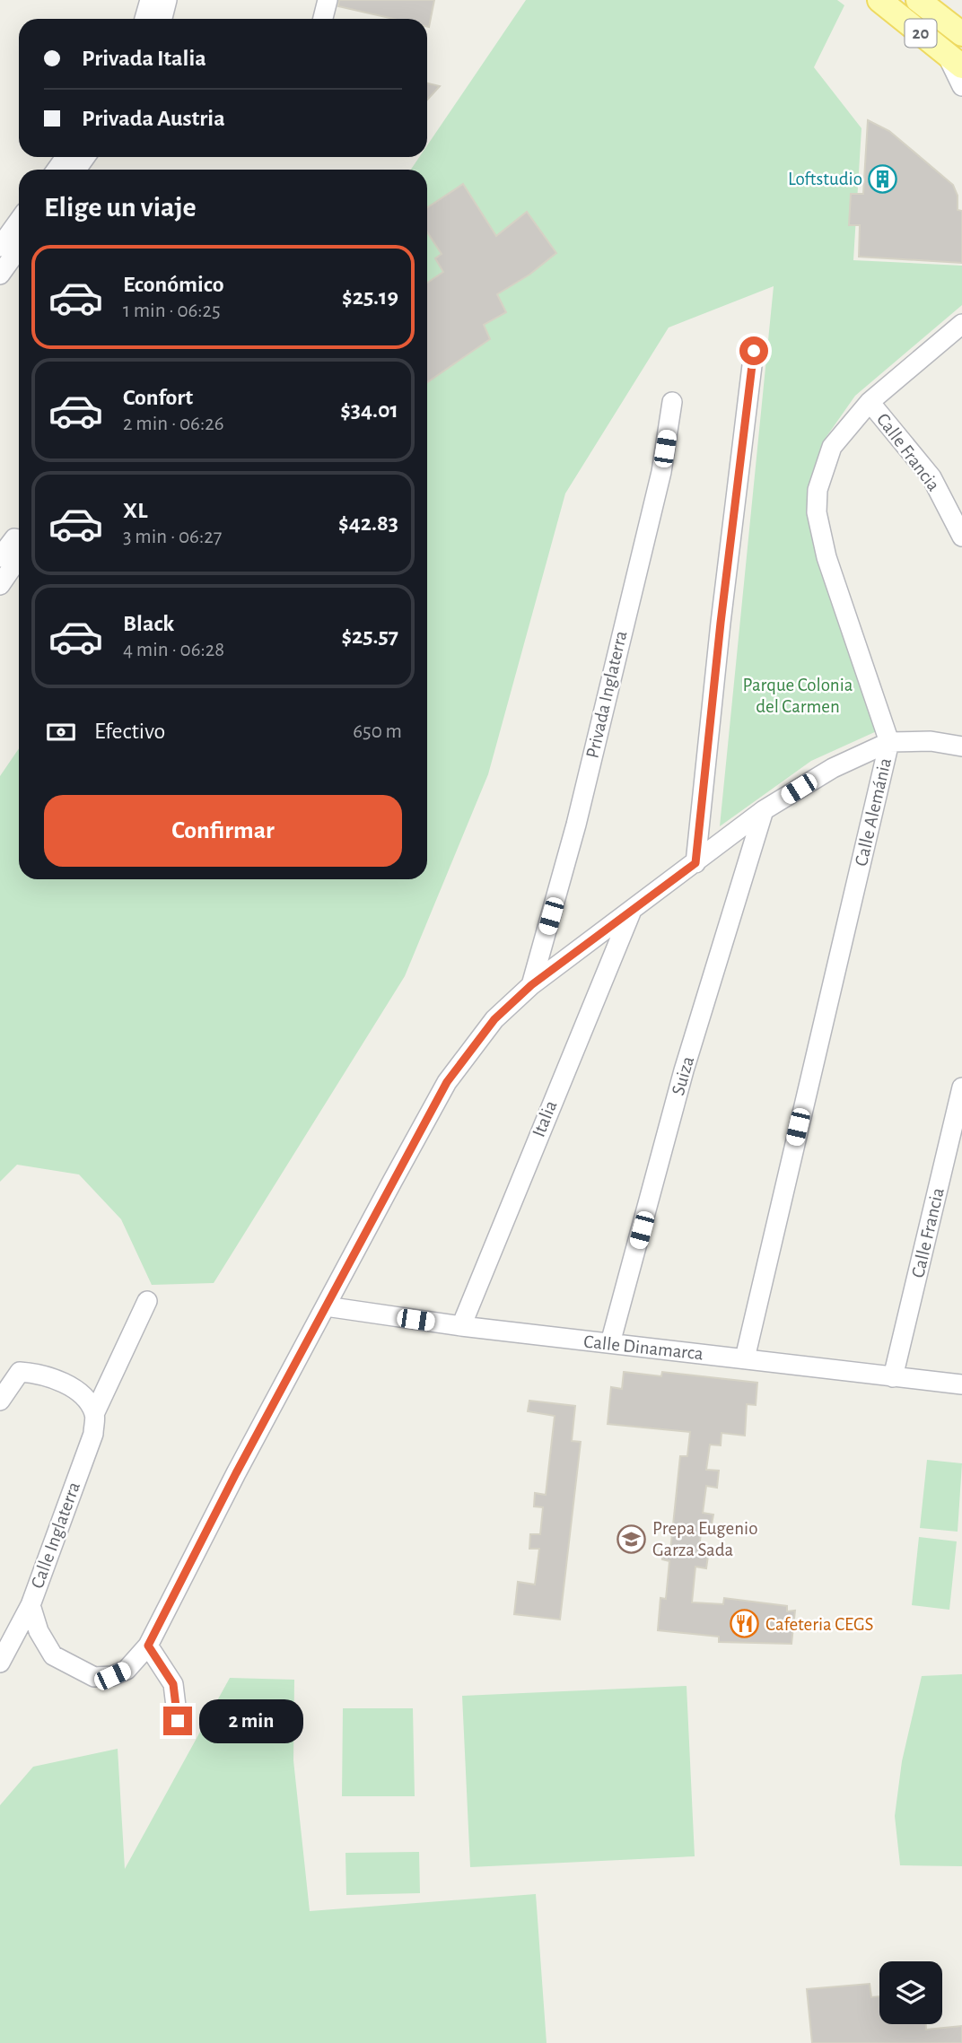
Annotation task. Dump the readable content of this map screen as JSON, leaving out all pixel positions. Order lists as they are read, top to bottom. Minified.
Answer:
{"streets":{"main road":["20"],"street":["Calle Francia","Privada Inglaterra","Calle Alemánia","Suiza","Italia","Calle Dinamarca","Calle Inglaterra"]},"crossings":[["Calle Francia","Calle Alemánia"],["Calle Francia","Calle Dinamarca"],["Privada Inglaterra","Calle Inglaterra"],["Calle Alemánia","Calle Dinamarca"],["Calle Alemánia","Calle Inglaterra"],["Suiza","Calle Dinamarca"],["Suiza","Calle Inglaterra"],["Italia","Calle Dinamarca"],["Italia","Calle Inglaterra"],["Calle Dinamarca","Calle Inglaterra"]],"parks":["Parque Colonia del Carmen"],"places":{"building":["Loftstudio"],"school or university":["Prepa Eugenio Garza Sada"],"restaurant":["Cafeteria CEGS"]},"page":{"banner":["Privada Italia","Privada Austria"],"heading":"Elige un viaje","list":[{"name":"Económico","note":"1 min · 06:25","value":"$25.19"},{"name":"Confort","note":"2 min · 06:26","value":"$34.01"},{"name":"XL","note":"3 min · 06:27","value":"$42.83"},{"name":"Black","note":"4 min · 06:28","value":"$25.57"}],"pay":["Efectivo","650 m"],"buttons":"Confirmar","bubble":"2 min"}}
